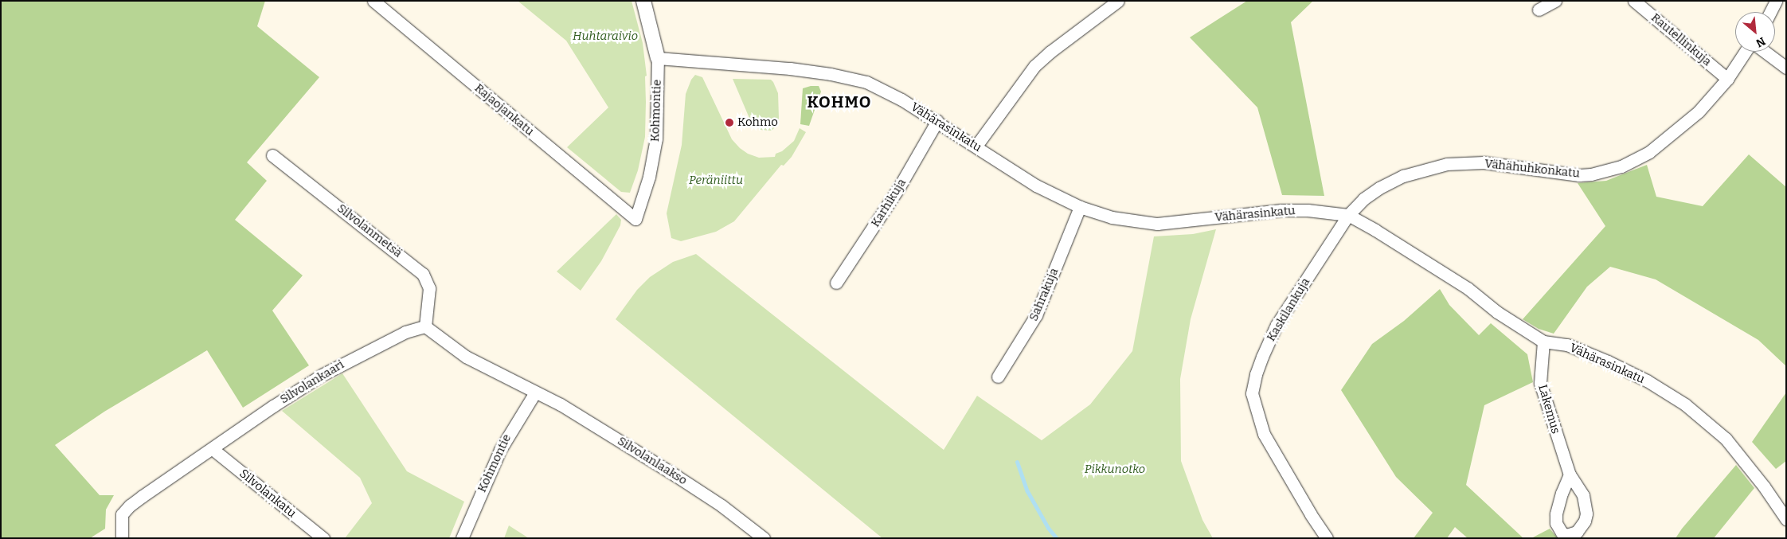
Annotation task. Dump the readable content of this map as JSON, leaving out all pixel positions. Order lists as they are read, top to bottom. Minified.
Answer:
{"streets":{"street":["Rautellinkuja","Rajaojankatu","Kohmontie","Vähärasinkatu","Vähähuhkonkatu","Karhikuja","Silvolanmetsä","Sahrakuja","Kaskilankuja","Silvolankaari","Lakemus","Silvolanlaakso","Silvolankatu"]},"crossings":[["Rautellinkuja","Vähähuhkonkatu"],["Rajaojankatu","Kohmontie"],["Kohmontie","Vähärasinkatu"],["Kohmontie","Silvolanlaakso"],["Vähärasinkatu","Vähähuhkonkatu"],["Vähärasinkatu","Karhikuja"],["Vähärasinkatu","Sahrakuja"],["Vähärasinkatu","Kaskilankuja"],["Vähärasinkatu","Lakemus"],["Vähähuhkonkatu","Kaskilankuja"],["Silvolanmetsä","Silvolankaari"],["Silvolankaari","Silvolankatu"]],"districts":["KOHMO"],"parks":["Huhtaraivio","Peräniittu","Pikkunotko"],"places":["Kohmo"],"north":"bottom right"}
